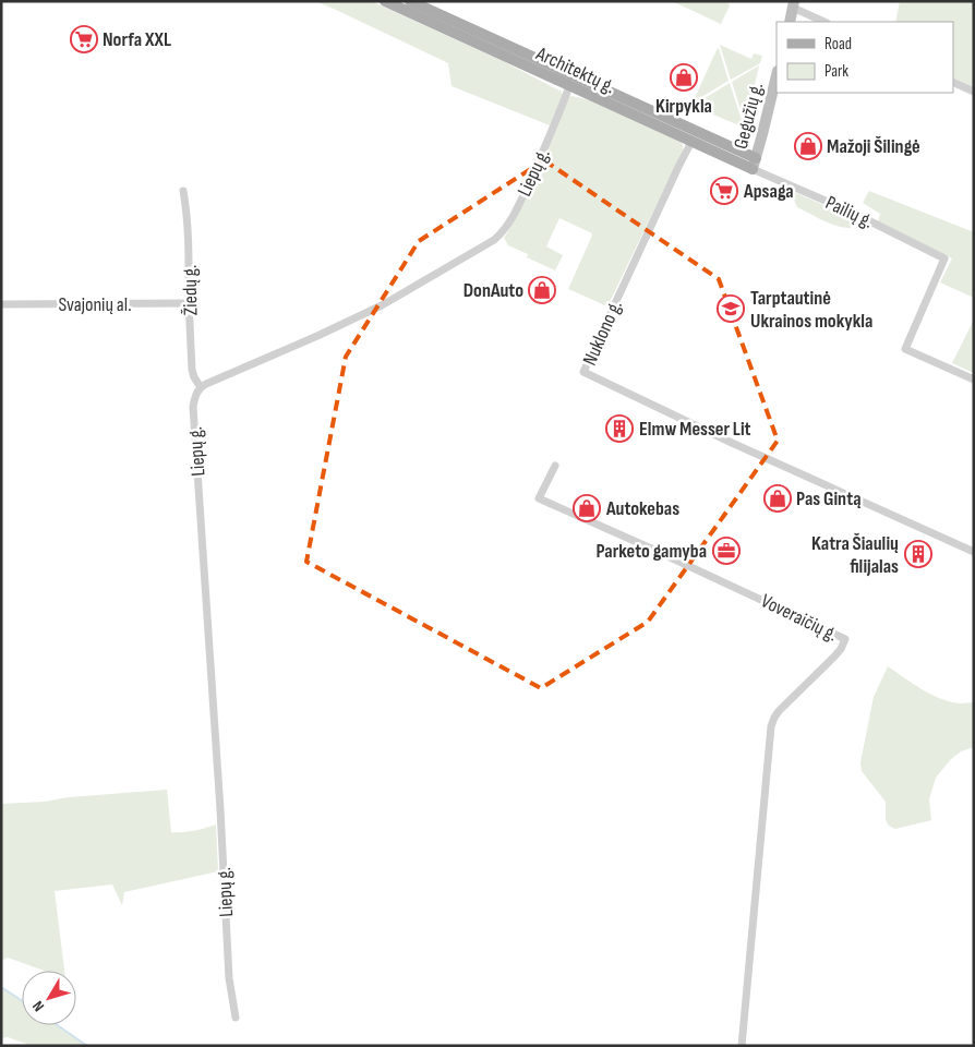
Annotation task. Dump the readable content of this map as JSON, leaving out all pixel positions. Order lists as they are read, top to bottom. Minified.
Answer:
{"streets":{"main road":["Architektų g.","Gegužių g."],"street":["Liepų g.","Pailių g.","Žiedų g.","Svajonių al.","Nuklono g.","Voveraičių g."]},"crossings":[["Architektų g.","Gegužių g."],["Architektų g.","Liepų g."],["Architektų g.","Pailių g."],["Architektų g.","Nuklono g."],["Gegužių g.","Pailių g."],["Liepų g.","Žiedų g."],["Žiedų g.","Svajonių al."]],"places":{"supermarket":["Norfa XXL","Apsaga"],"shop":["Kirpykla","Mažoji Šilingė","DonAuto","Pas Gintą","Autokebas"],"school or university":["Tarptautinė Ukrainos mokykla"],"building":["Elmw Messer Lit","Katra Šiaulių filijalas"],"office":["Parketo gamyba"]},"legend":["Road","Park"],"north":"bottom left"}
